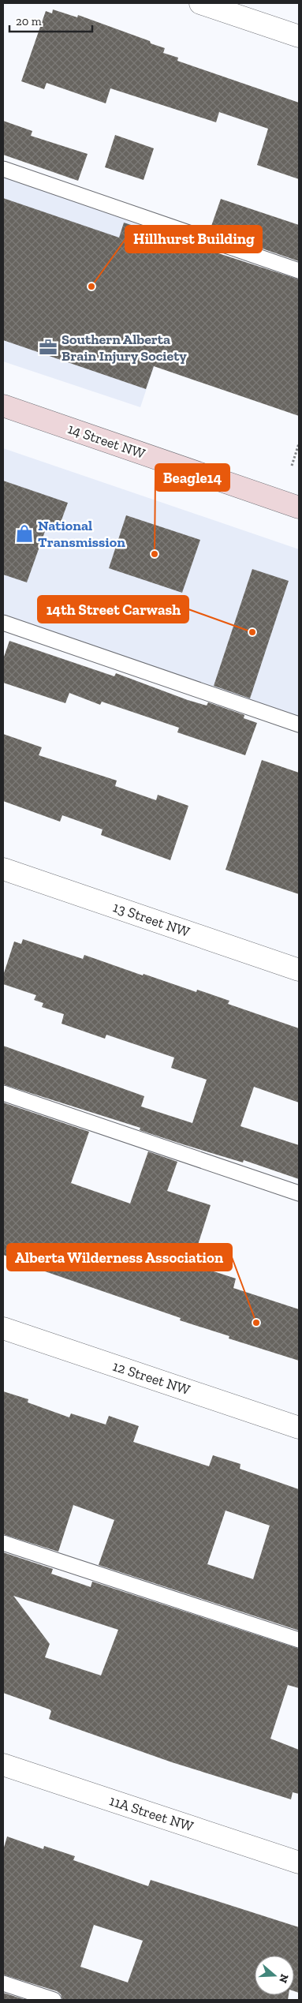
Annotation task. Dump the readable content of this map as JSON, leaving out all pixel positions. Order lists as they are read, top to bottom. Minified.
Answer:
{"streets":{"main road":["14 Street NW"],"street":["13 Street NW","12 Street NW","11A Street NW"]},"places":{"other":["Hillhurst Building","Beagle14","14th Street Carwash","Alberta Wilderness Association"],"office":["Southern Alberta Brain Injury Society"],"shop":["National Transmission"]},"scale_bar":"20 m","north":"right"}
